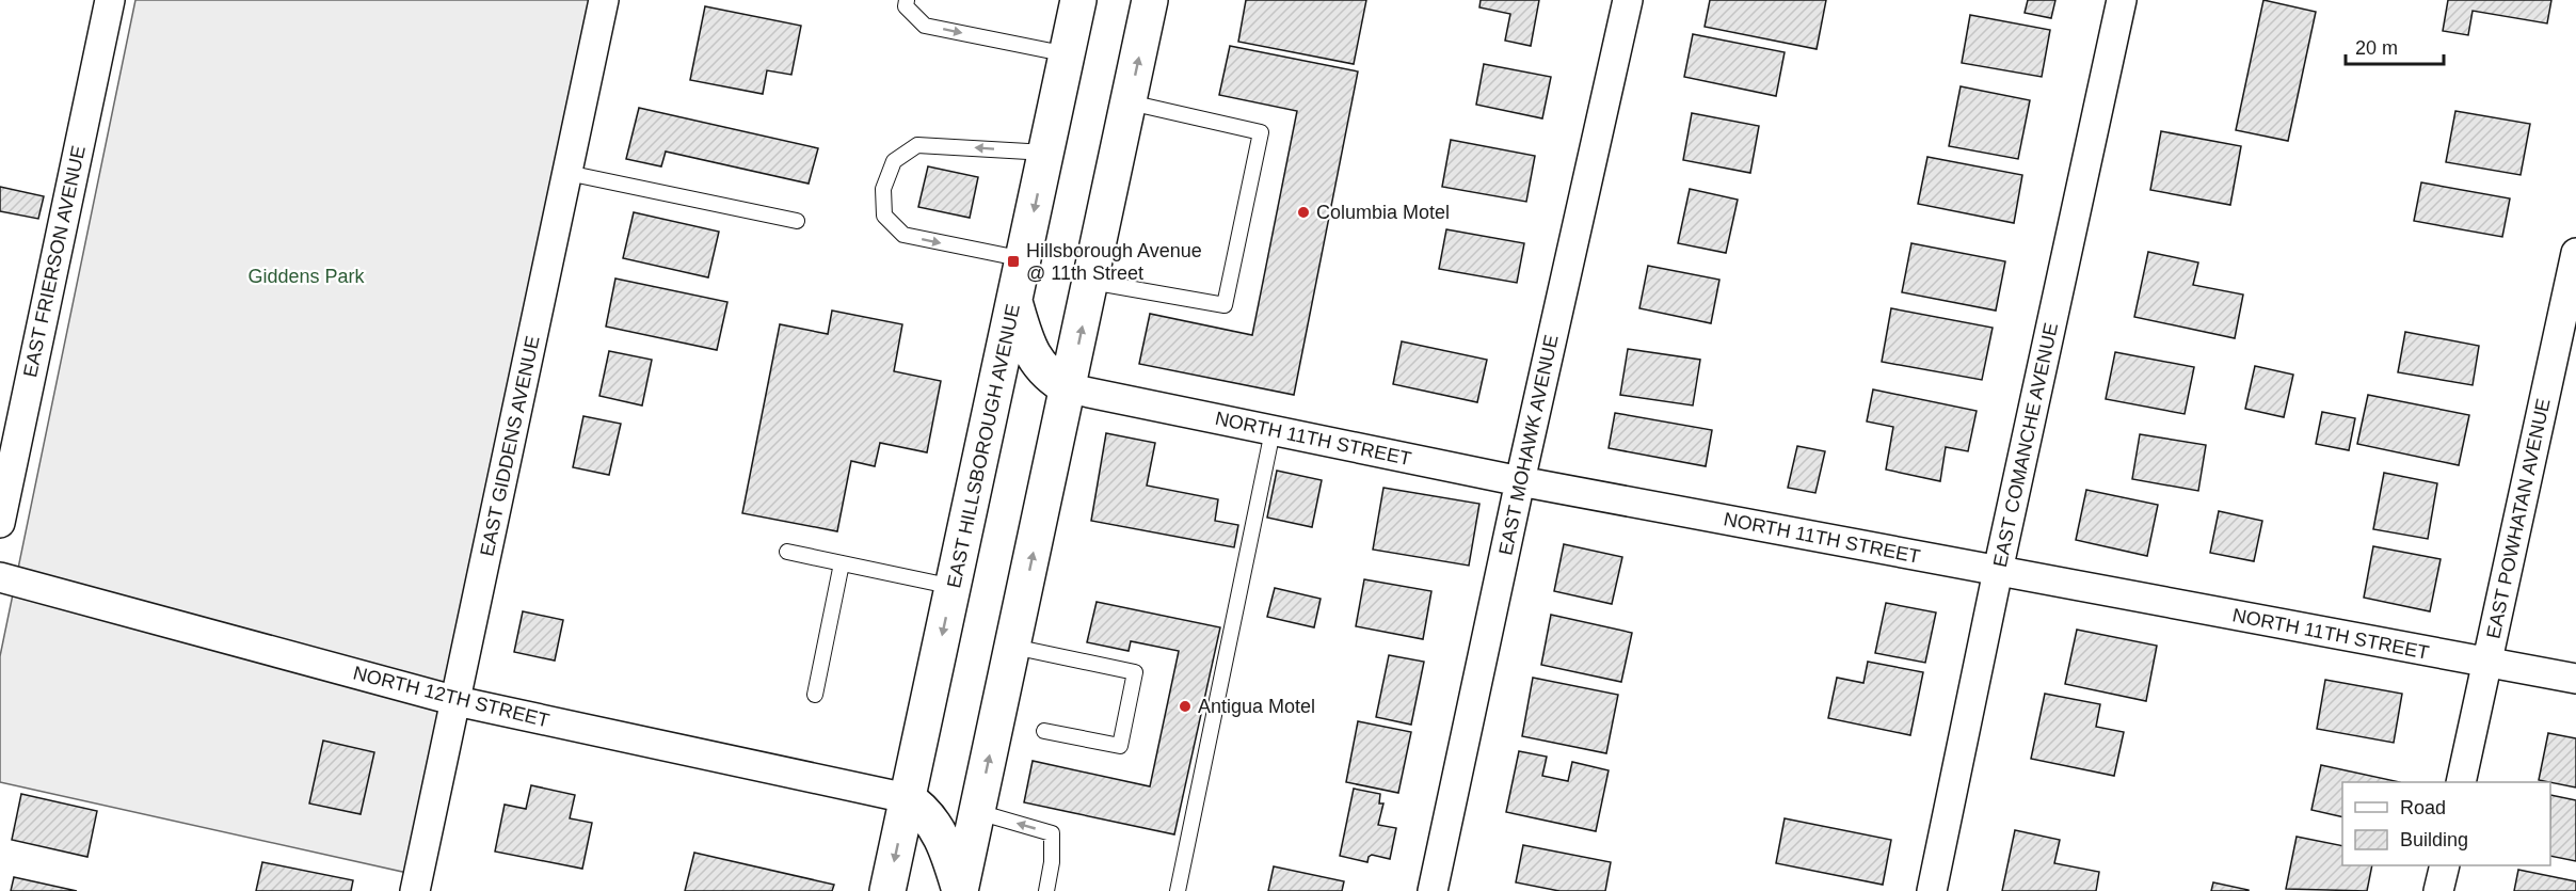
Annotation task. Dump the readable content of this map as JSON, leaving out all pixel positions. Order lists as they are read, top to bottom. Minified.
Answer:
{"streets":{"main road":["EAST HILLSBOROUGH AVENUE"],"street":["EAST FRIERSON AVENUE","NORTH 11TH STREET","EAST MOHAWK AVENUE","EAST COMANCHE AVENUE","EAST GIDDENS AVENUE","EAST POWHATAN AVENUE","NORTH 12TH STREET"]},"crossings":[["NORTH 11TH STREET","EAST MOHAWK AVENUE"],["NORTH 11TH STREET","EAST COMANCHE AVENUE"],["NORTH 11TH STREET","EAST POWHATAN AVENUE"],["EAST GIDDENS AVENUE","NORTH 12TH STREET"],["EAST HILLSBOROUGH AVENUE","NORTH 12TH STREET"]],"parks":["Giddens Park"],"places":{"other":["Columbia Motel","Antigua Motel"],"transit":["Hillsborough Avenue @ 11th Street"]},"legend":["Road","Building"],"scale_bar":"20 m"}
